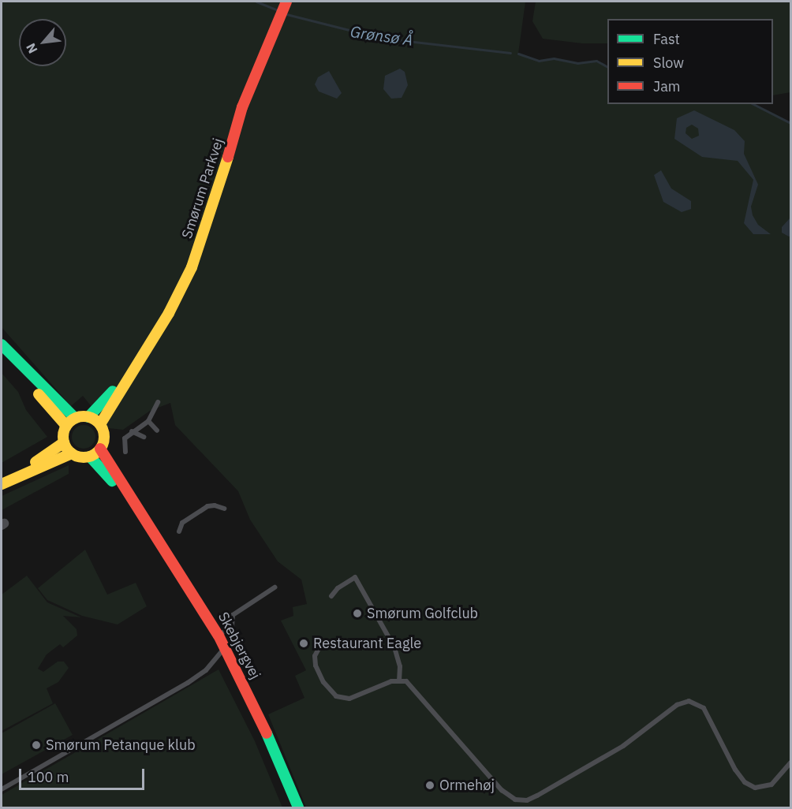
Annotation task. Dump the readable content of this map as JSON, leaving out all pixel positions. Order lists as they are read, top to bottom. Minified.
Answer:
{"streets":{"street":["Smørum Parkvej","Skebjergvej"]},"crossings":[["Smørum Parkvej","Skebjergvej"]],"water":["Grønsø Å"],"places":["Smørum Golfclub","Restaurant Eagle","Smørum Petanque klub","Ormehøj"],"legend":["Fast","Slow","Jam"],"scale_bar":"100 m","north":"bottom left"}
